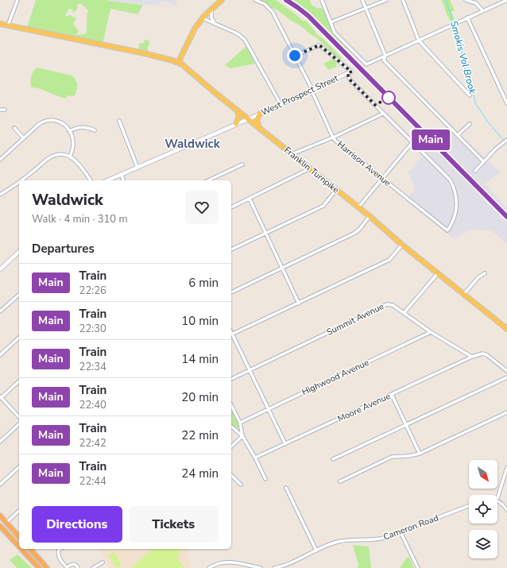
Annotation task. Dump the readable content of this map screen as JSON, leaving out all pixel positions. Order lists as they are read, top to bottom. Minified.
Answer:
{"streets":{"main road":["Franklin Turnpike"],"street":["West Prospect Street","Harrison Avenue","Summit Avenue","Highwood Avenue","Moore Avenue","Cameron Road"]},"crossings":[["West Prospect Street","Harrison Avenue"],["West Prospect Street","Franklin Turnpike"],["Summit Avenue","Highwood Avenue"],["Summit Avenue","Moore Avenue"]],"districts":["Waldwick"],"water":["Smokis Vol Brook"],"north":"bottom right","page":{"on_map":"Main","heading":[["Waldwick","Walk · 4 min · 310 m"],"Departures"],"list":[{"mark":"Main","name":"Train","note":"22:26","value":"6 min"},{"mark":"Main","name":"Train","note":"22:30","value":"10 min"},{"mark":"Main","name":"Train","note":"22:34","value":"14 min"},{"mark":"Main","name":"Train","note":"22:40","value":"20 min"},{"mark":"Main","name":"Train","note":"22:42","value":"22 min"},{"mark":"Main","name":"Train","note":"22:44","value":"24 min"}],"buttons":["Directions","Tickets"]}}
